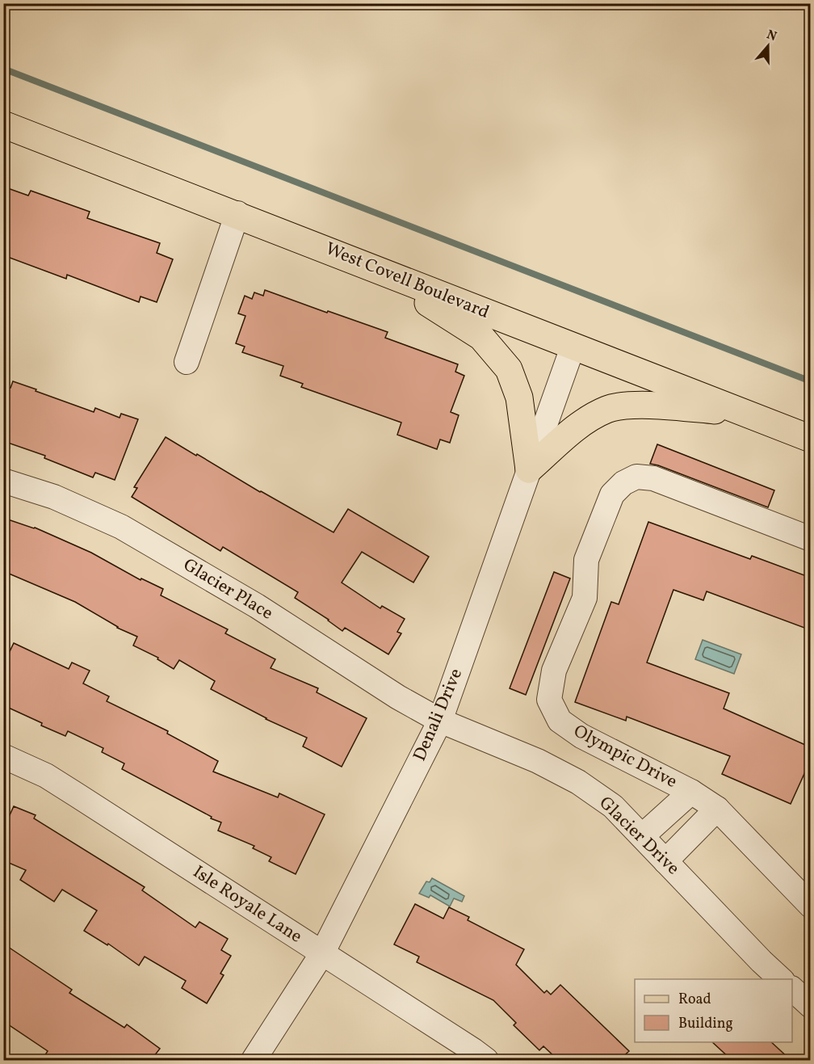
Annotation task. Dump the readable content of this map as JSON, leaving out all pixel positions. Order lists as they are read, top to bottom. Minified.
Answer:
{"streets":{"main road":["West Covell Boulevard"],"street":["Glacier Place","Denali Drive","Olympic Drive","Glacier Drive","Isle Royale Lane"]},"crossings":[["West Covell Boulevard","Denali Drive"],["Glacier Place","Denali Drive"],["Glacier Place","Glacier Drive"],["Denali Drive","Glacier Drive"],["Denali Drive","Isle Royale Lane"]],"legend":["Road","Building"],"north":"top"}
